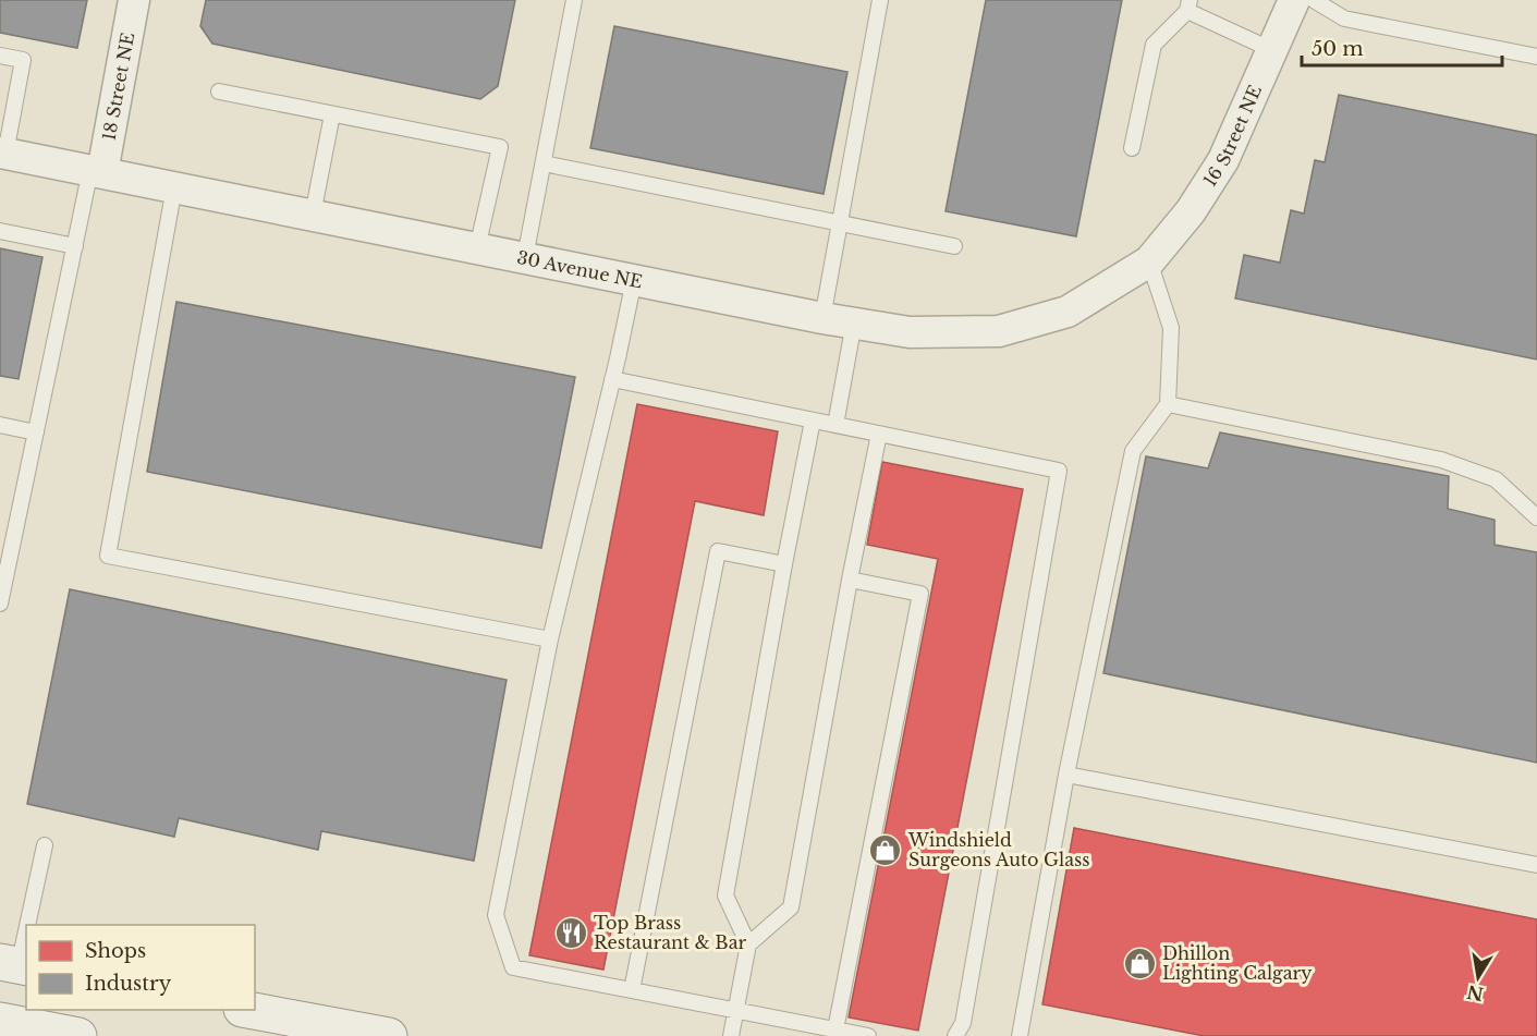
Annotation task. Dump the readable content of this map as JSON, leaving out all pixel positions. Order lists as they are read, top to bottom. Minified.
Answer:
{"streets":{"street":["18 Street NE","16 Street NE","30 Avenue NE"]},"crossings":[["18 Street NE","30 Avenue NE"],["16 Street NE","30 Avenue NE"]],"places":{"shop":["Windshield Surgeons Auto Glass","Dhillon Lighting Calgary"],"restaurant":["Top Brass Restaurant & Bar"]},"legend":["Shops","Industry"],"scale_bar":"50 m","north":"bottom"}
